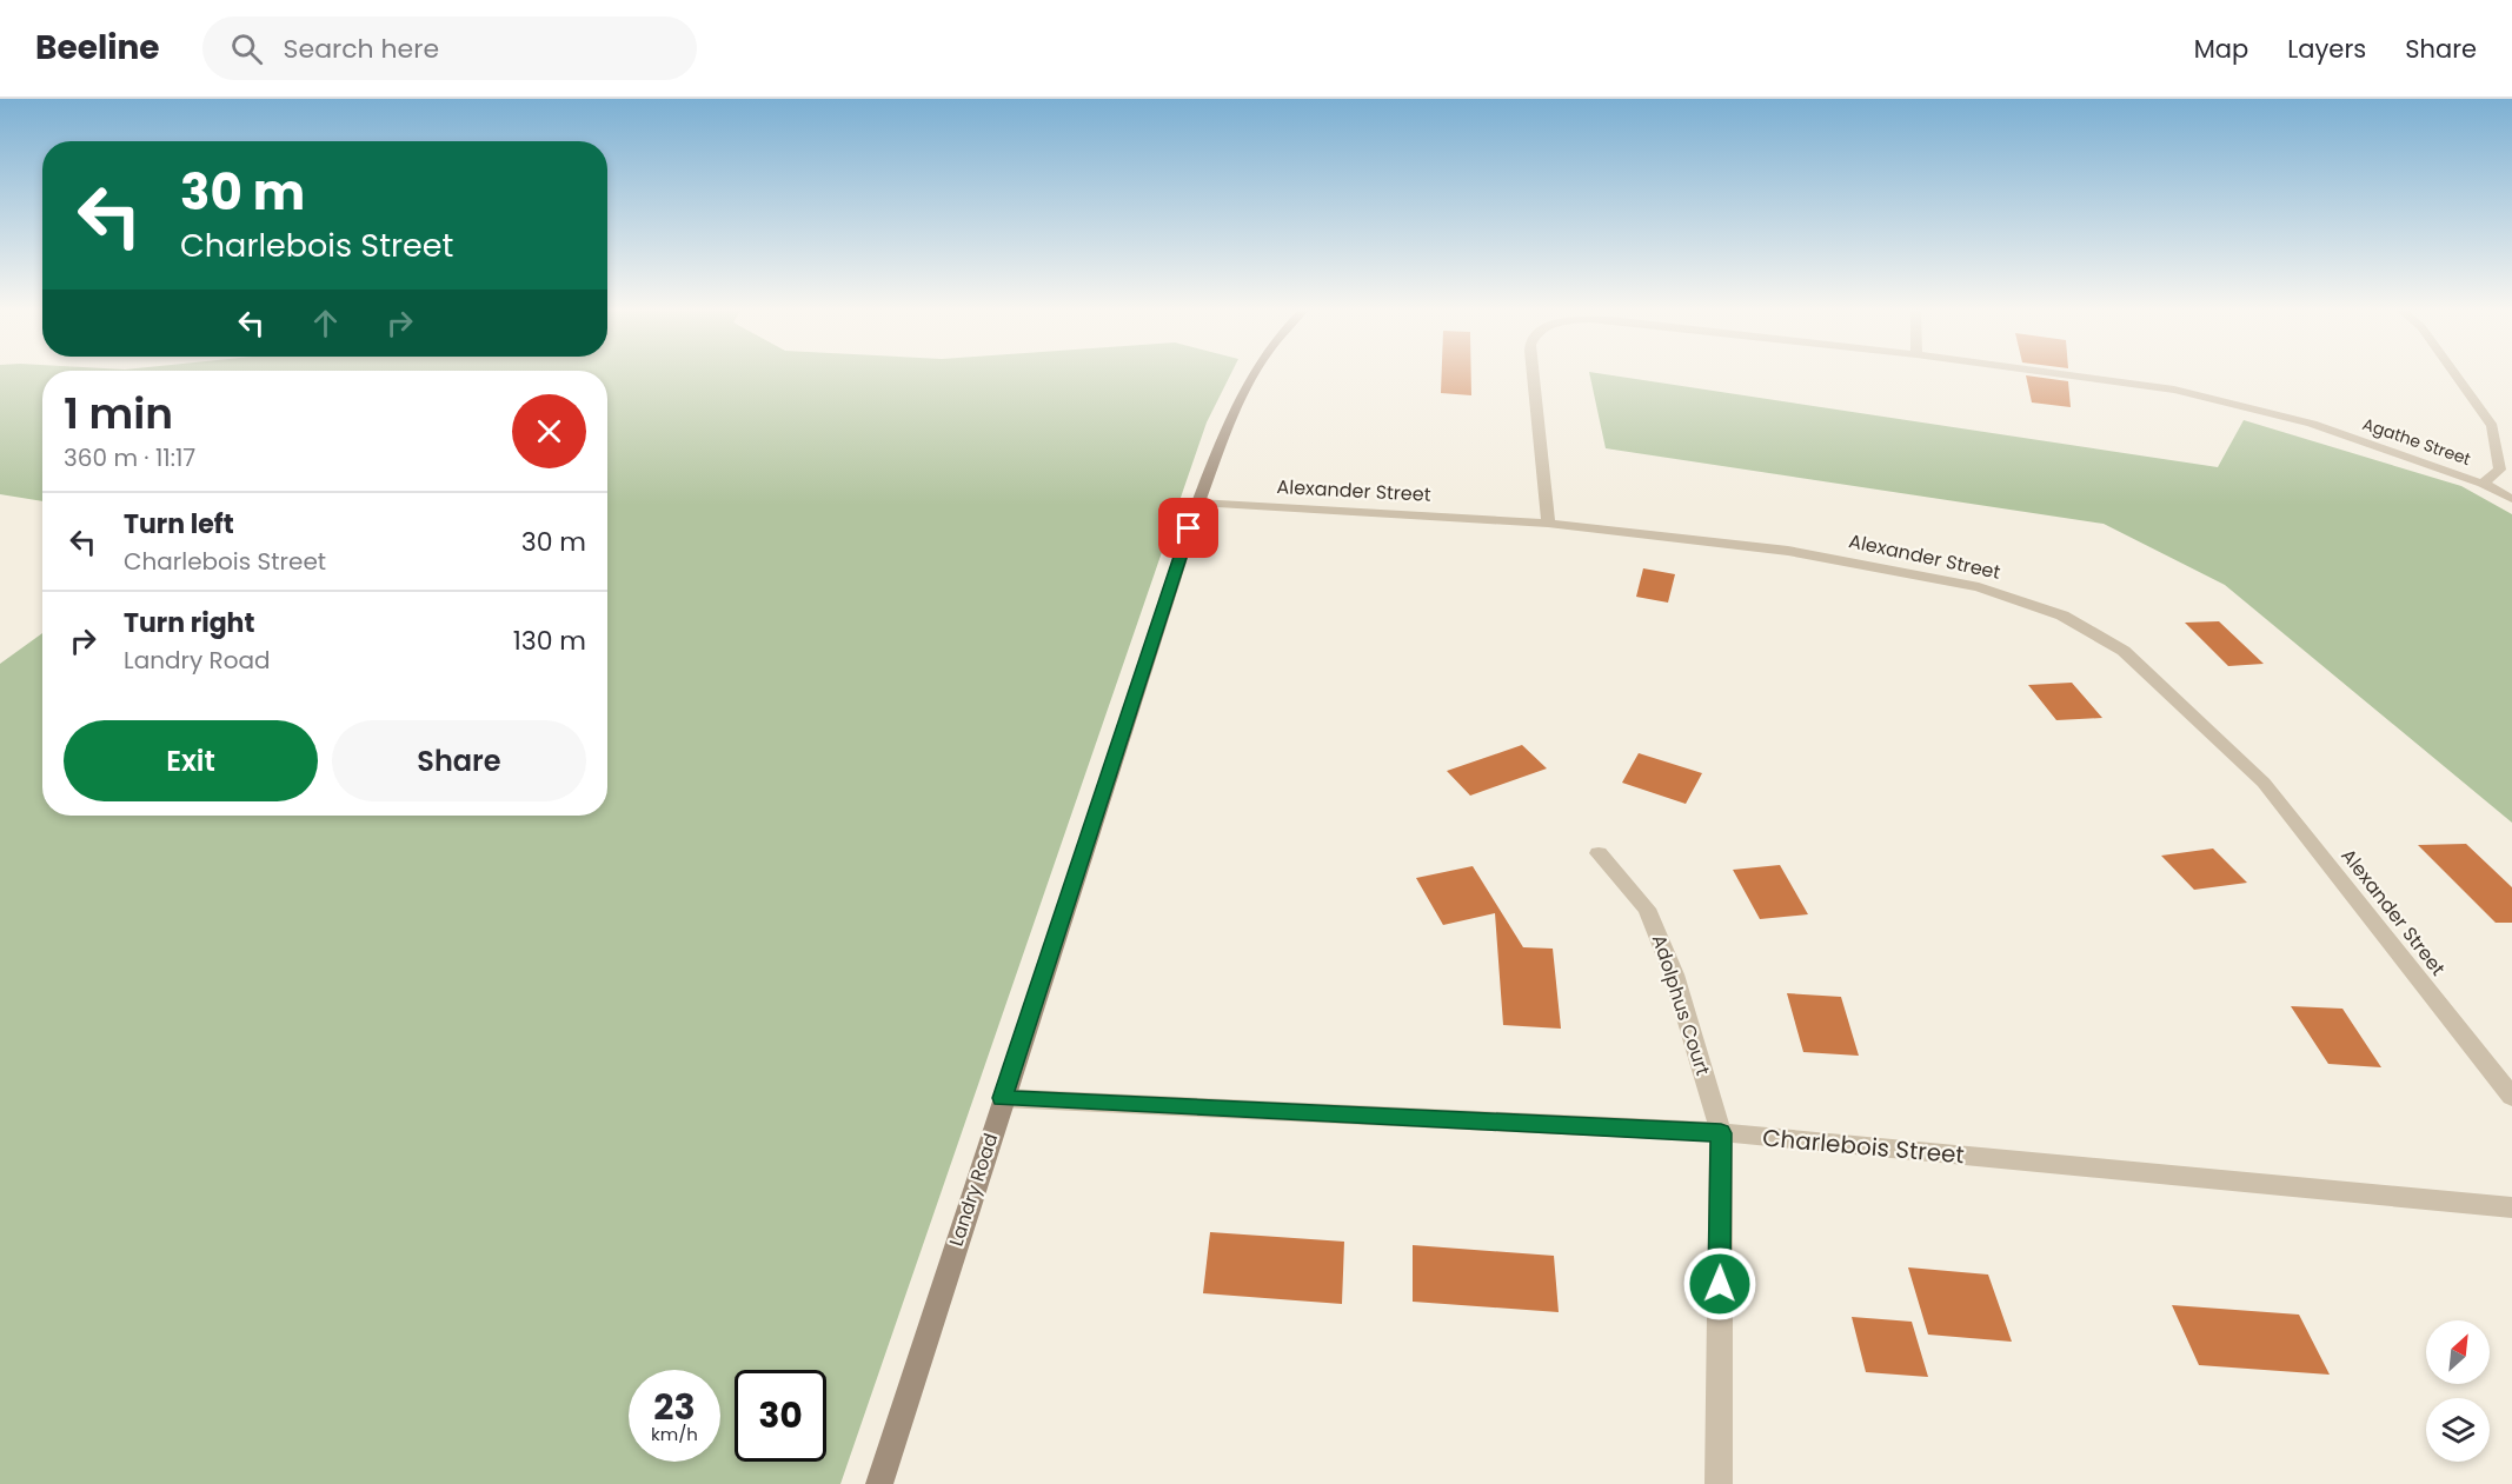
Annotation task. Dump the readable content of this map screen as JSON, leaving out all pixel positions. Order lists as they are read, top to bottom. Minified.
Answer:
{"streets":{"main road":["Landry Road"],"street":["Agathe Street","Alexander Street","Adolphus Court","Charlebois Street"]},"crossings":[["Agathe Street","Alexander Street"],["Alexander Street","Landry Road"],["Adolphus Court","Charlebois Street"],["Charlebois Street","Landry Road"]],"north":"top right","page":{"header":"Beeline","search":"Search here","nav":["Map","Layers","Share"],"turn":["30 m","Charlebois Street"],"heading":["1 min","360 m · 11:17"],"list":[{"name":"Turn left","note":"Charlebois Street","value":"30 m"},{"name":"Turn right","note":"Landry Road","value":"130 m"}],"buttons":["Exit","Share"],"speed":"23 km/h","limit":"30"}}
